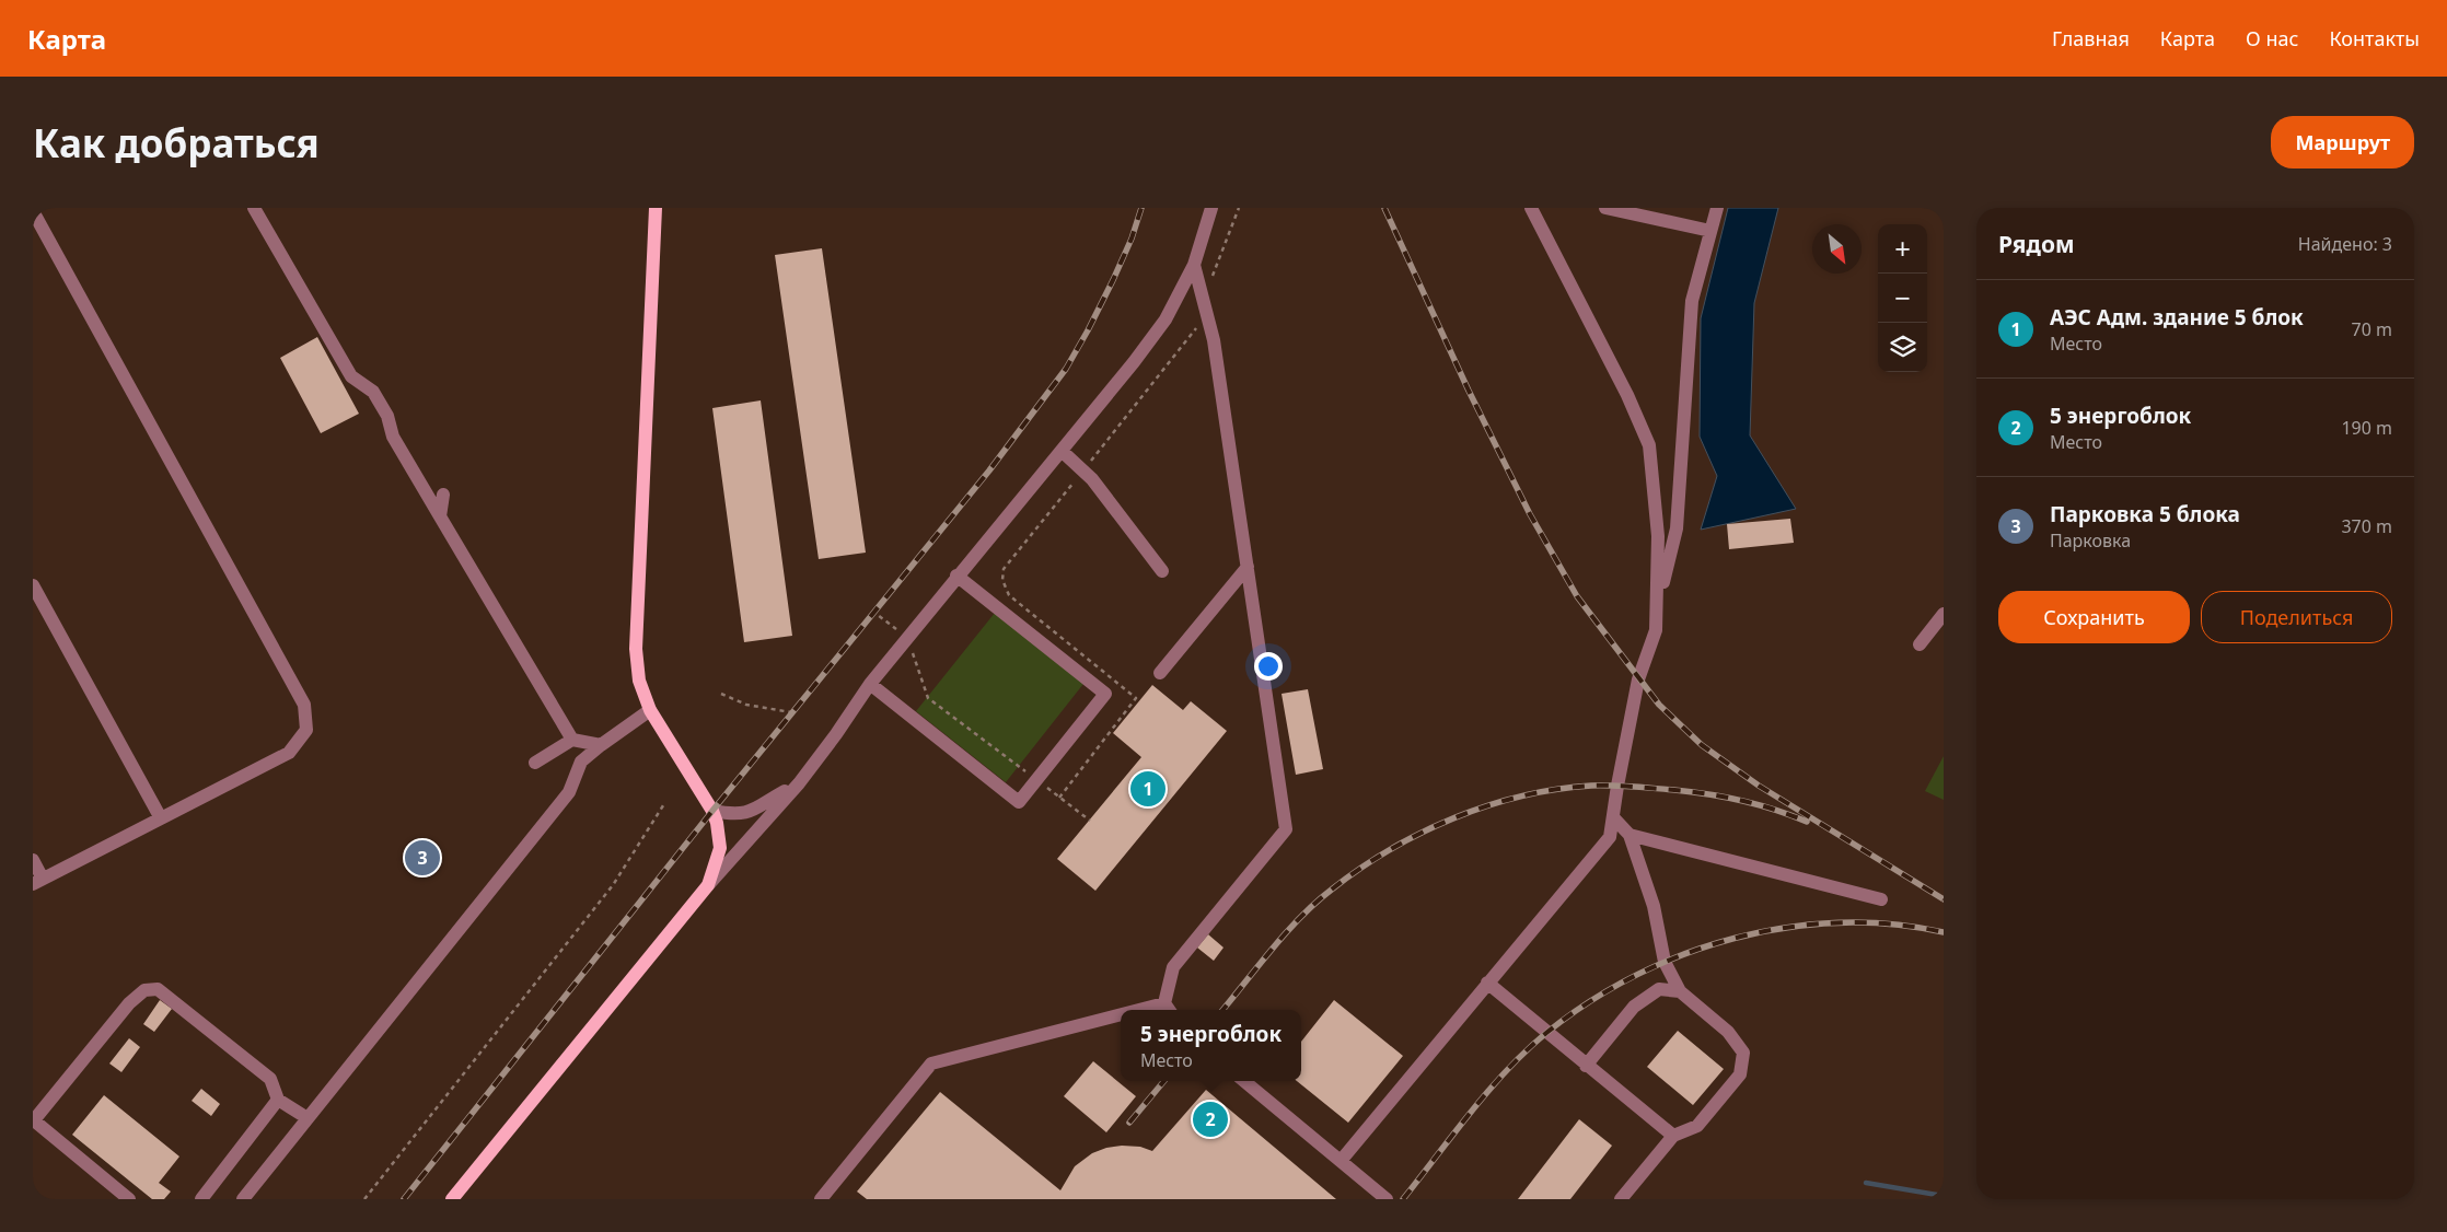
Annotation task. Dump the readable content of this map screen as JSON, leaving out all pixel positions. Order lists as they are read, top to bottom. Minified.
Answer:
{"north":"bottom right","page":{"header":"Карта","nav":["Главная","Карта","О нас","Контакты"],"buttons":["Маршрут",["Сохранить","Поделиться"]],"title":"Как добраться","heading":["Рядом","Найдено: 3"],"map_buttons":["+","−"],"list":[{"mark":"1","name":"АЭС Адм. здание 5 блок","note":"Место","value":"70 m"},{"mark":"2","name":"5 энергоблок","note":"Место","value":"190 m"},{"mark":"3","name":"Парковка 5 блока","note":"Парковка","value":"370 m"}],"pins":["1","3","2"],"popup":["5 энергоблок","Место"]}}
